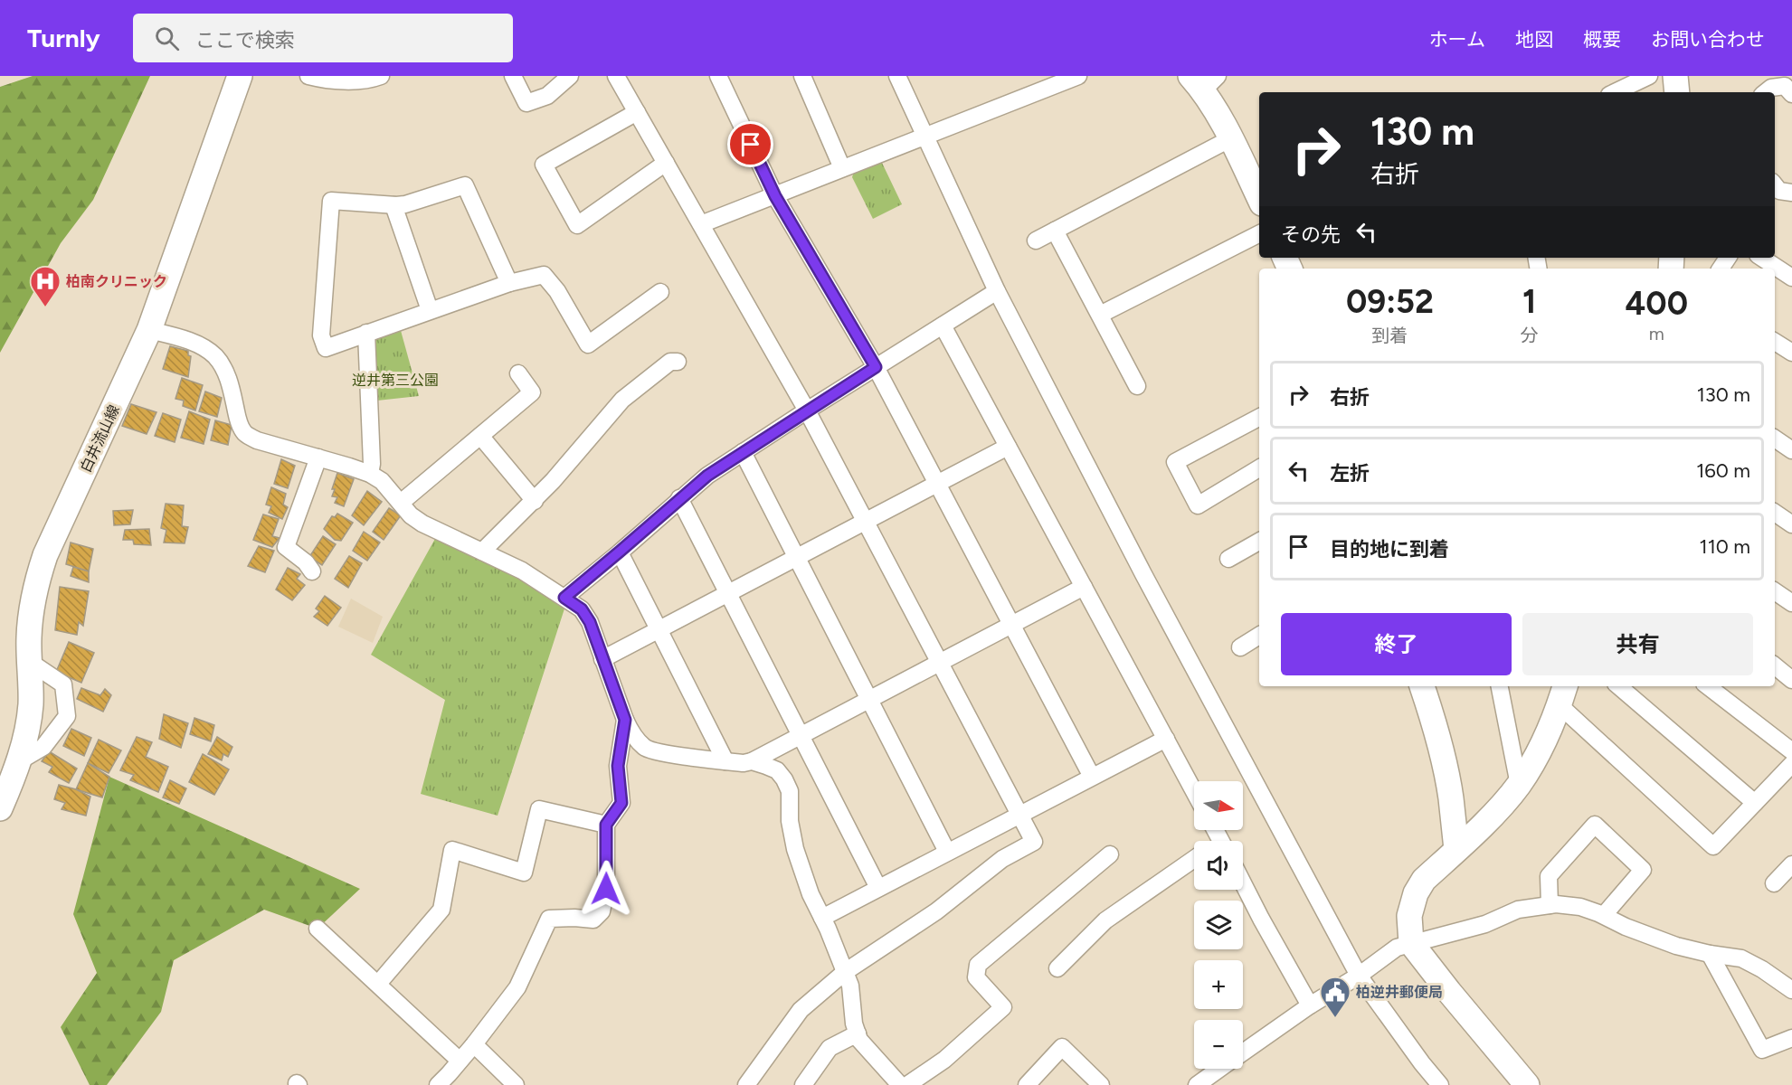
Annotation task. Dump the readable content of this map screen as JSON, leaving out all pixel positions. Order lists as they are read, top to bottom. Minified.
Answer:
{"streets":{"street":["白井流山線"]},"parks":["逆井第三公園"],"places":{"hospital":["柏南クリニック"],"public building":["柏逆井郵便局"]},"north":"right","page":{"header":"Turnly","search":"ここで検索","nav":["ホーム","地図","概要","お問い合わせ"],"turn":["130 m","右折"],"then":"その先","eta":["09:52","到着","1","分","400","m"],"list":[{"name":"右折","value":"130 m"},{"name":"左折","value":"160 m"},{"name":"目的地に到着","value":"110 m"}],"buttons":["終了","共有"],"map_buttons":["+","−"]}}
